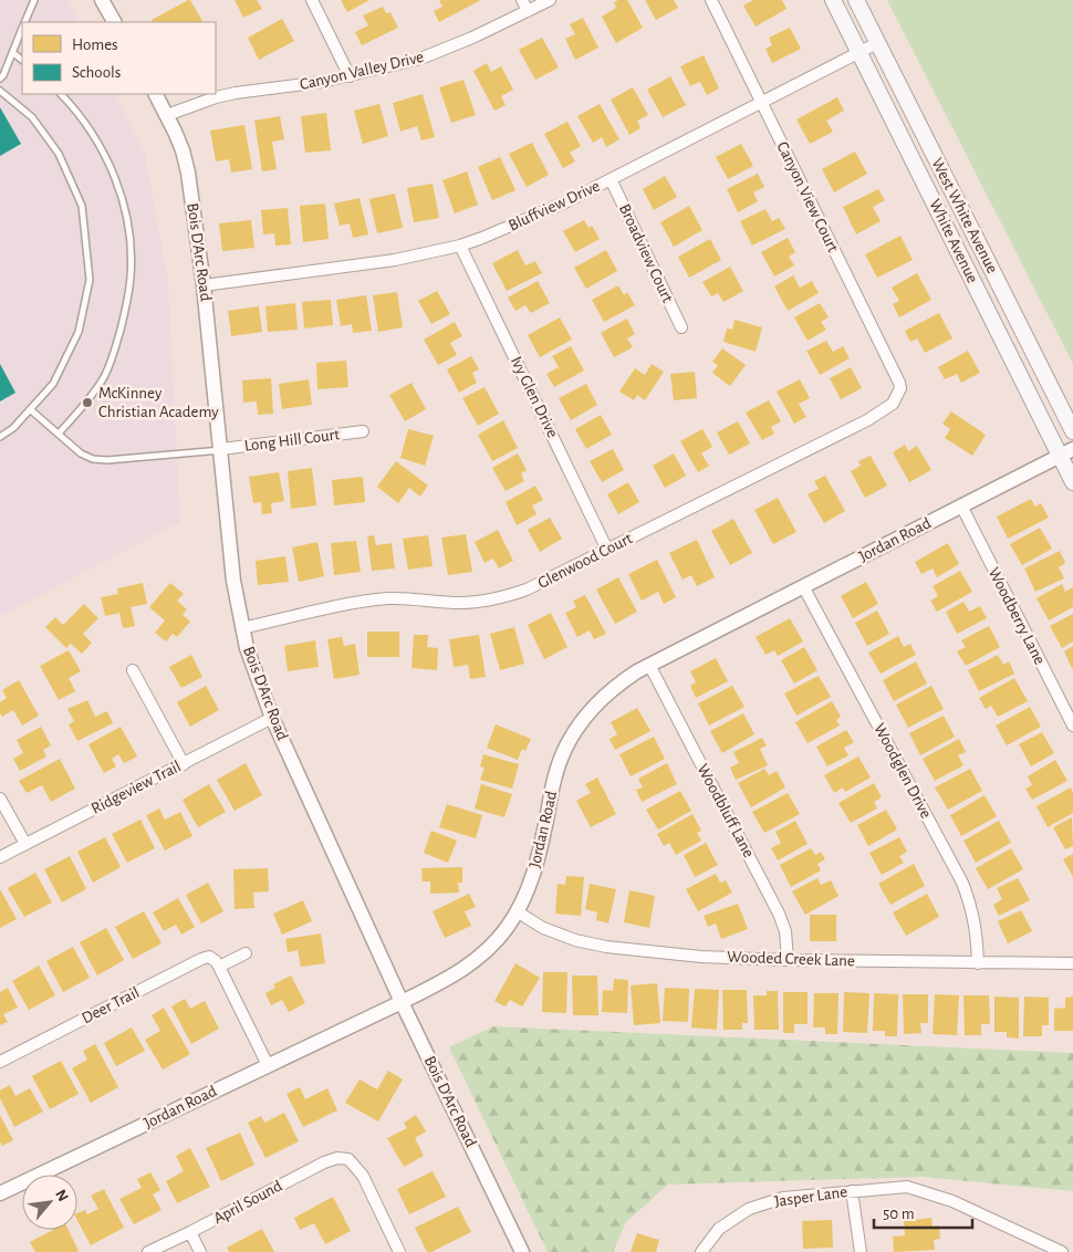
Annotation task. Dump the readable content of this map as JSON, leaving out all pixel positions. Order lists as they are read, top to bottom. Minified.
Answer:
{"streets":{"main road":["West White Avenue","White Avenue"],"street":["Canyon Valley Drive","Canyon View Court","Bluffview Drive","Bois D'Arc Road","Broadview Court","Ivy Glen Drive","Long Hill Court","Jordan Road","Glenwood Court","Woodberry Lane","Woodglen Drive","Ridgeview Trail","Woodbluff Lane","Wooded Creek Lane","Deer Trail","Jasper Lane","April Sound"]},"crossings":[["Canyon Valley Drive","Bois D'Arc Road"],["Canyon View Court","Bluffview Drive"],["Canyon View Court","Glenwood Court"],["Bluffview Drive","West White Avenue"],["Bluffview Drive","White Avenue"],["Bluffview Drive","Bois D'Arc Road"],["Bluffview Drive","Broadview Court"],["Bluffview Drive","Ivy Glen Drive"],["White Avenue","Jordan Road"],["Bois D'Arc Road","Long Hill Court"],["Bois D'Arc Road","Jordan Road"],["Bois D'Arc Road","Glenwood Court"],["Bois D'Arc Road","Ridgeview Trail"],["Ivy Glen Drive","Glenwood Court"],["Jordan Road","Woodberry Lane"],["Jordan Road","Woodglen Drive"],["Jordan Road","Woodbluff Lane"],["Jordan Road","Wooded Creek Lane"],["Woodglen Drive","Wooded Creek Lane"],["Woodbluff Lane","Wooded Creek Lane"]],"places":["McKinney Christian Academy"],"legend":["Homes","Schools"],"scale_bar":"50 m","north":"top right"}
